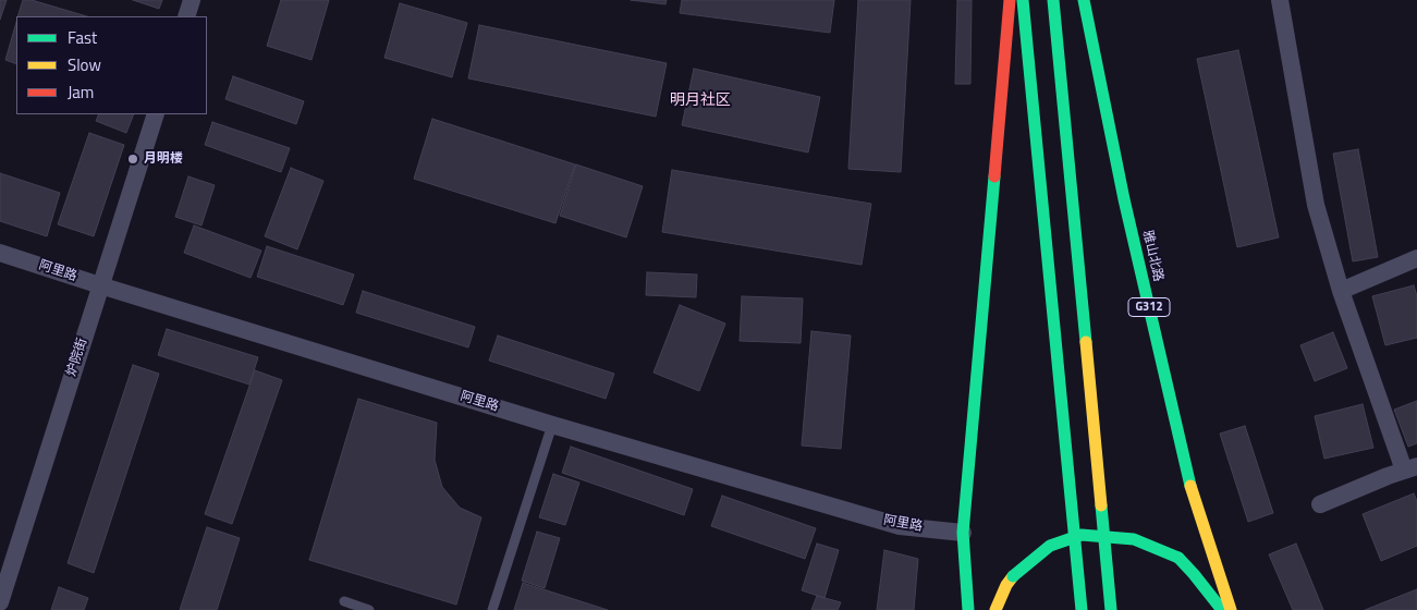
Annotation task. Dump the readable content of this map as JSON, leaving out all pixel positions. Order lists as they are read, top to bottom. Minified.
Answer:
{"streets":{"main road":["雅山北路","G312"],"street":["阿里路","炉院街"]},"crossings":[["阿里路","炉院街"]],"districts":["明月社区"],"places":["月明楼"],"legend":["Fast","Slow","Jam"]}
